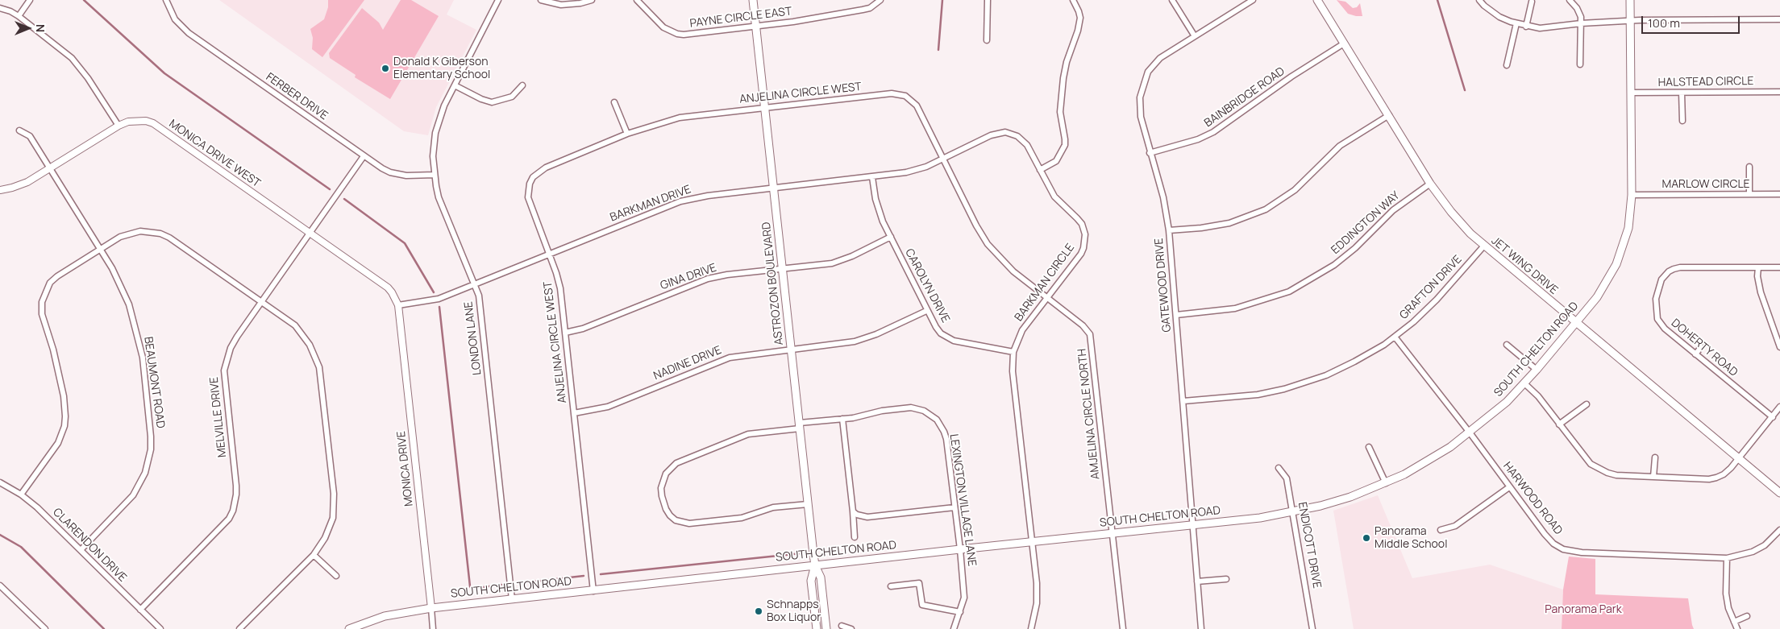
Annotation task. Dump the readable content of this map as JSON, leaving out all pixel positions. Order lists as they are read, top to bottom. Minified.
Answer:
{"streets":{"main road":["JET WING DRIVE","ASTROZON BOULEVARD","SOUTH CHELTON ROAD"],"street":["PAYNE CIRCLE EAST","HALSTEAD CIRCLE","ANJELINA CIRCLE WEST","FERBER DRIVE","BAINBRIDGE ROAD","MONICA DRIVE WEST","MARLOW CIRCLE","BARKMAN DRIVE","EDDINGTON WAY","GINA DRIVE","BARKMAN CIRCLE","GATEWOOD DRIVE","CAROLYN DRIVE","GRAFTON DRIVE","LONDON LANE","DOHERTY ROAD","NADINE DRIVE","BEAUMONT ROAD","AMJELINA CIRCLE NORTH","MELVILLE DRIVE","MONICA DRIVE","HARWOOD ROAD","LEXINGTON VILLAGE LANE","CLARENDON DRIVE","ENDICOTT DRIVE"]},"crossings":[["PAYNE CIRCLE EAST","ASTROZON BOULEVARD"],["HALSTEAD CIRCLE","SOUTH CHELTON ROAD"],["ANJELINA CIRCLE WEST","BARKMAN DRIVE"],["ANJELINA CIRCLE WEST","GINA DRIVE"],["ANJELINA CIRCLE WEST","BARKMAN CIRCLE"],["ANJELINA CIRCLE WEST","ASTROZON BOULEVARD"],["ANJELINA CIRCLE WEST","SOUTH CHELTON ROAD"],["ANJELINA CIRCLE WEST","NADINE DRIVE"],["ANJELINA CIRCLE WEST","AMJELINA CIRCLE NORTH"],["FERBER DRIVE","LONDON LANE"],["FERBER DRIVE","MELVILLE DRIVE"],["BAINBRIDGE ROAD","JET WING DRIVE"],["BAINBRIDGE ROAD","GATEWOOD DRIVE"],["MONICA DRIVE WEST","BARKMAN DRIVE"],["MONICA DRIVE WEST","BEAUMONT ROAD"],["MONICA DRIVE WEST","MELVILLE DRIVE"],["MONICA DRIVE WEST","MONICA DRIVE"],["MARLOW CIRCLE","SOUTH CHELTON ROAD"],["BARKMAN DRIVE","BARKMAN CIRCLE"],["BARKMAN DRIVE","ASTROZON BOULEVARD"],["BARKMAN DRIVE","CAROLYN DRIVE"],["BARKMAN DRIVE","LONDON LANE"],["BARKMAN DRIVE","AMJELINA CIRCLE NORTH"],["BARKMAN DRIVE","MONICA DRIVE"],["EDDINGTON WAY","JET WING DRIVE"],["EDDINGTON WAY","GATEWOOD DRIVE"],["JET WING DRIVE","GRAFTON DRIVE"],["JET WING DRIVE","SOUTH CHELTON ROAD"],["GINA DRIVE","ASTROZON BOULEVARD"],["GINA DRIVE","CAROLYN DRIVE"],["BARKMAN CIRCLE","CAROLYN DRIVE"],["BARKMAN CIRCLE","SOUTH CHELTON ROAD"],["BARKMAN CIRCLE","AMJELINA CIRCLE NORTH"],["ASTROZON BOULEVARD","SOUTH CHELTON ROAD"],["ASTROZON BOULEVARD","NADINE DRIVE"],["ASTROZON BOULEVARD","LEXINGTON VILLAGE LANE"],["GATEWOOD DRIVE","GRAFTON DRIVE"],["GATEWOOD DRIVE","SOUTH CHELTON ROAD"],["CAROLYN DRIVE","NADINE DRIVE"],["GRAFTON DRIVE","HARWOOD ROAD"],["LONDON LANE","SOUTH CHELTON ROAD"],["SOUTH CHELTON ROAD","AMJELINA CIRCLE NORTH"],["SOUTH CHELTON ROAD","MONICA DRIVE"],["SOUTH CHELTON ROAD","HARWOOD ROAD"],["SOUTH CHELTON ROAD","LEXINGTON VILLAGE LANE"],["SOUTH CHELTON ROAD","ENDICOTT DRIVE"],["BEAUMONT ROAD","CLARENDON DRIVE"],["MELVILLE DRIVE","CLARENDON DRIVE"]],"parks":["Panorama Park"],"places":["Donald K Giberson Elementary School","Panorama Middle School","Schnapps Box Liquor"],"scale_bar":"100 m","north":"right"}
